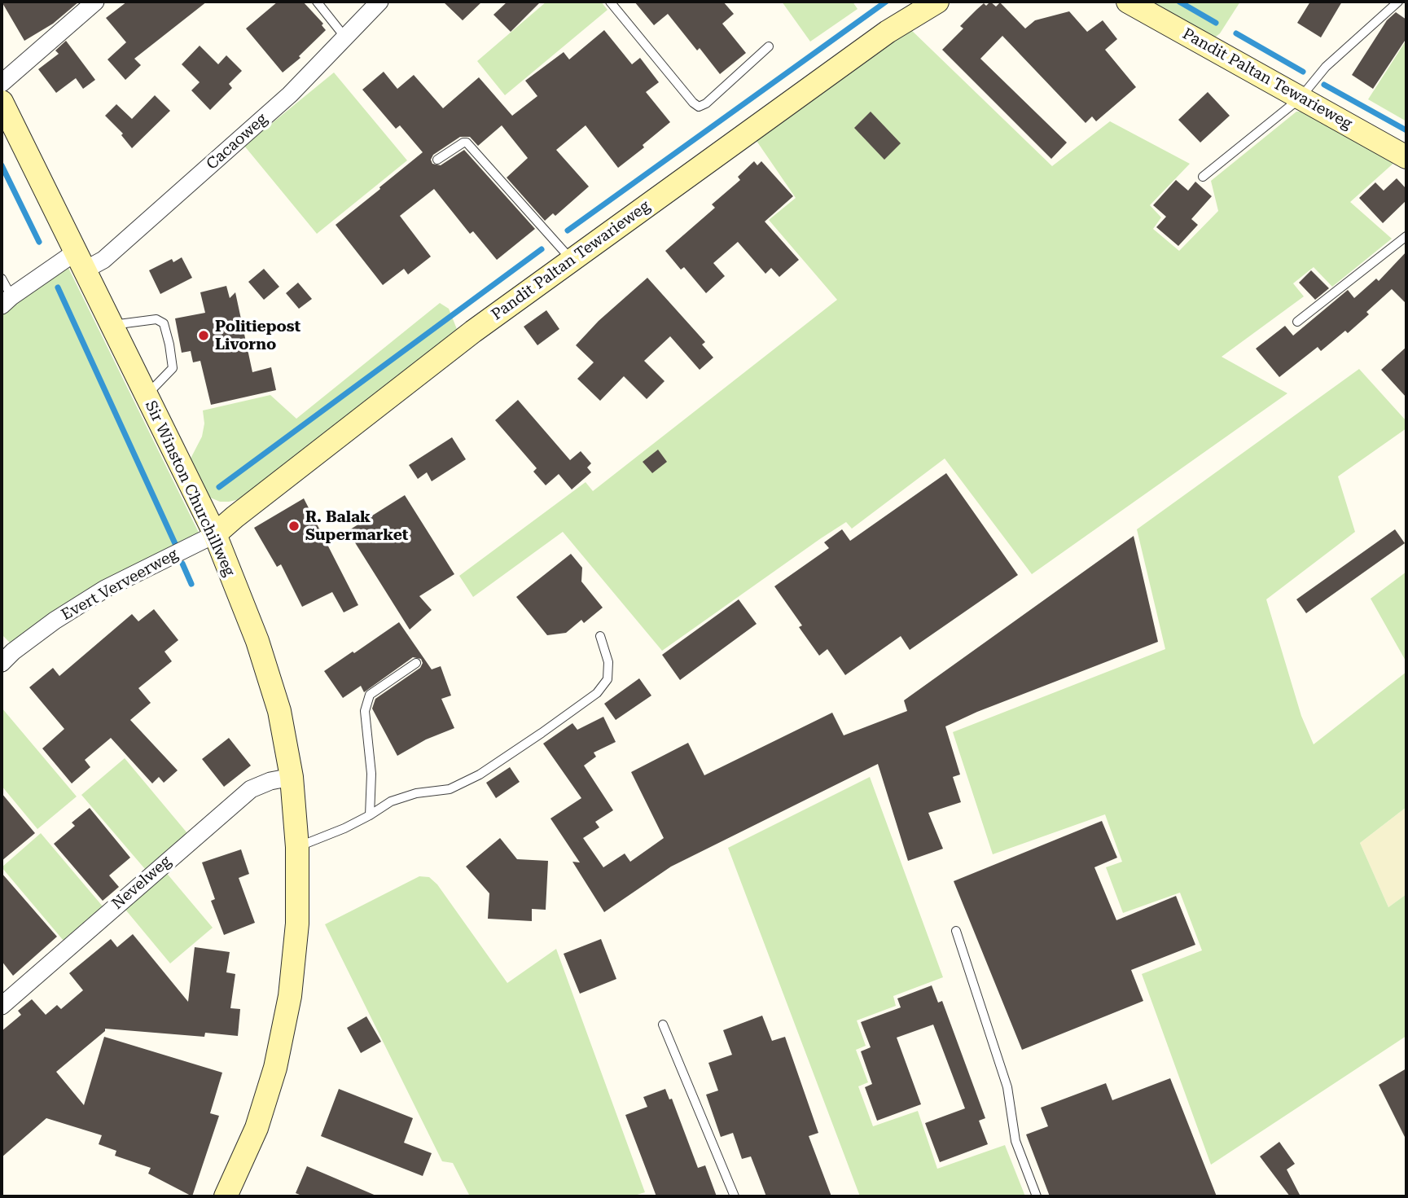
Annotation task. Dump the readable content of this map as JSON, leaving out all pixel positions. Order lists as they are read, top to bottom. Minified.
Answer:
{"streets":{"street":["Pandit Paltan Tewarieweg","Cacaoweg","Sir Winston Churchillweg","Evert Verveerweg","Nevelweg"]},"crossings":[["Pandit Paltan Tewarieweg","Sir Winston Churchillweg"],["Pandit Paltan Tewarieweg","Evert Verveerweg"],["Cacaoweg","Sir Winston Churchillweg"],["Sir Winston Churchillweg","Evert Verveerweg"],["Sir Winston Churchillweg","Nevelweg"]],"places":["Politiepost Livorno","R. Balak Supermarket"]}
